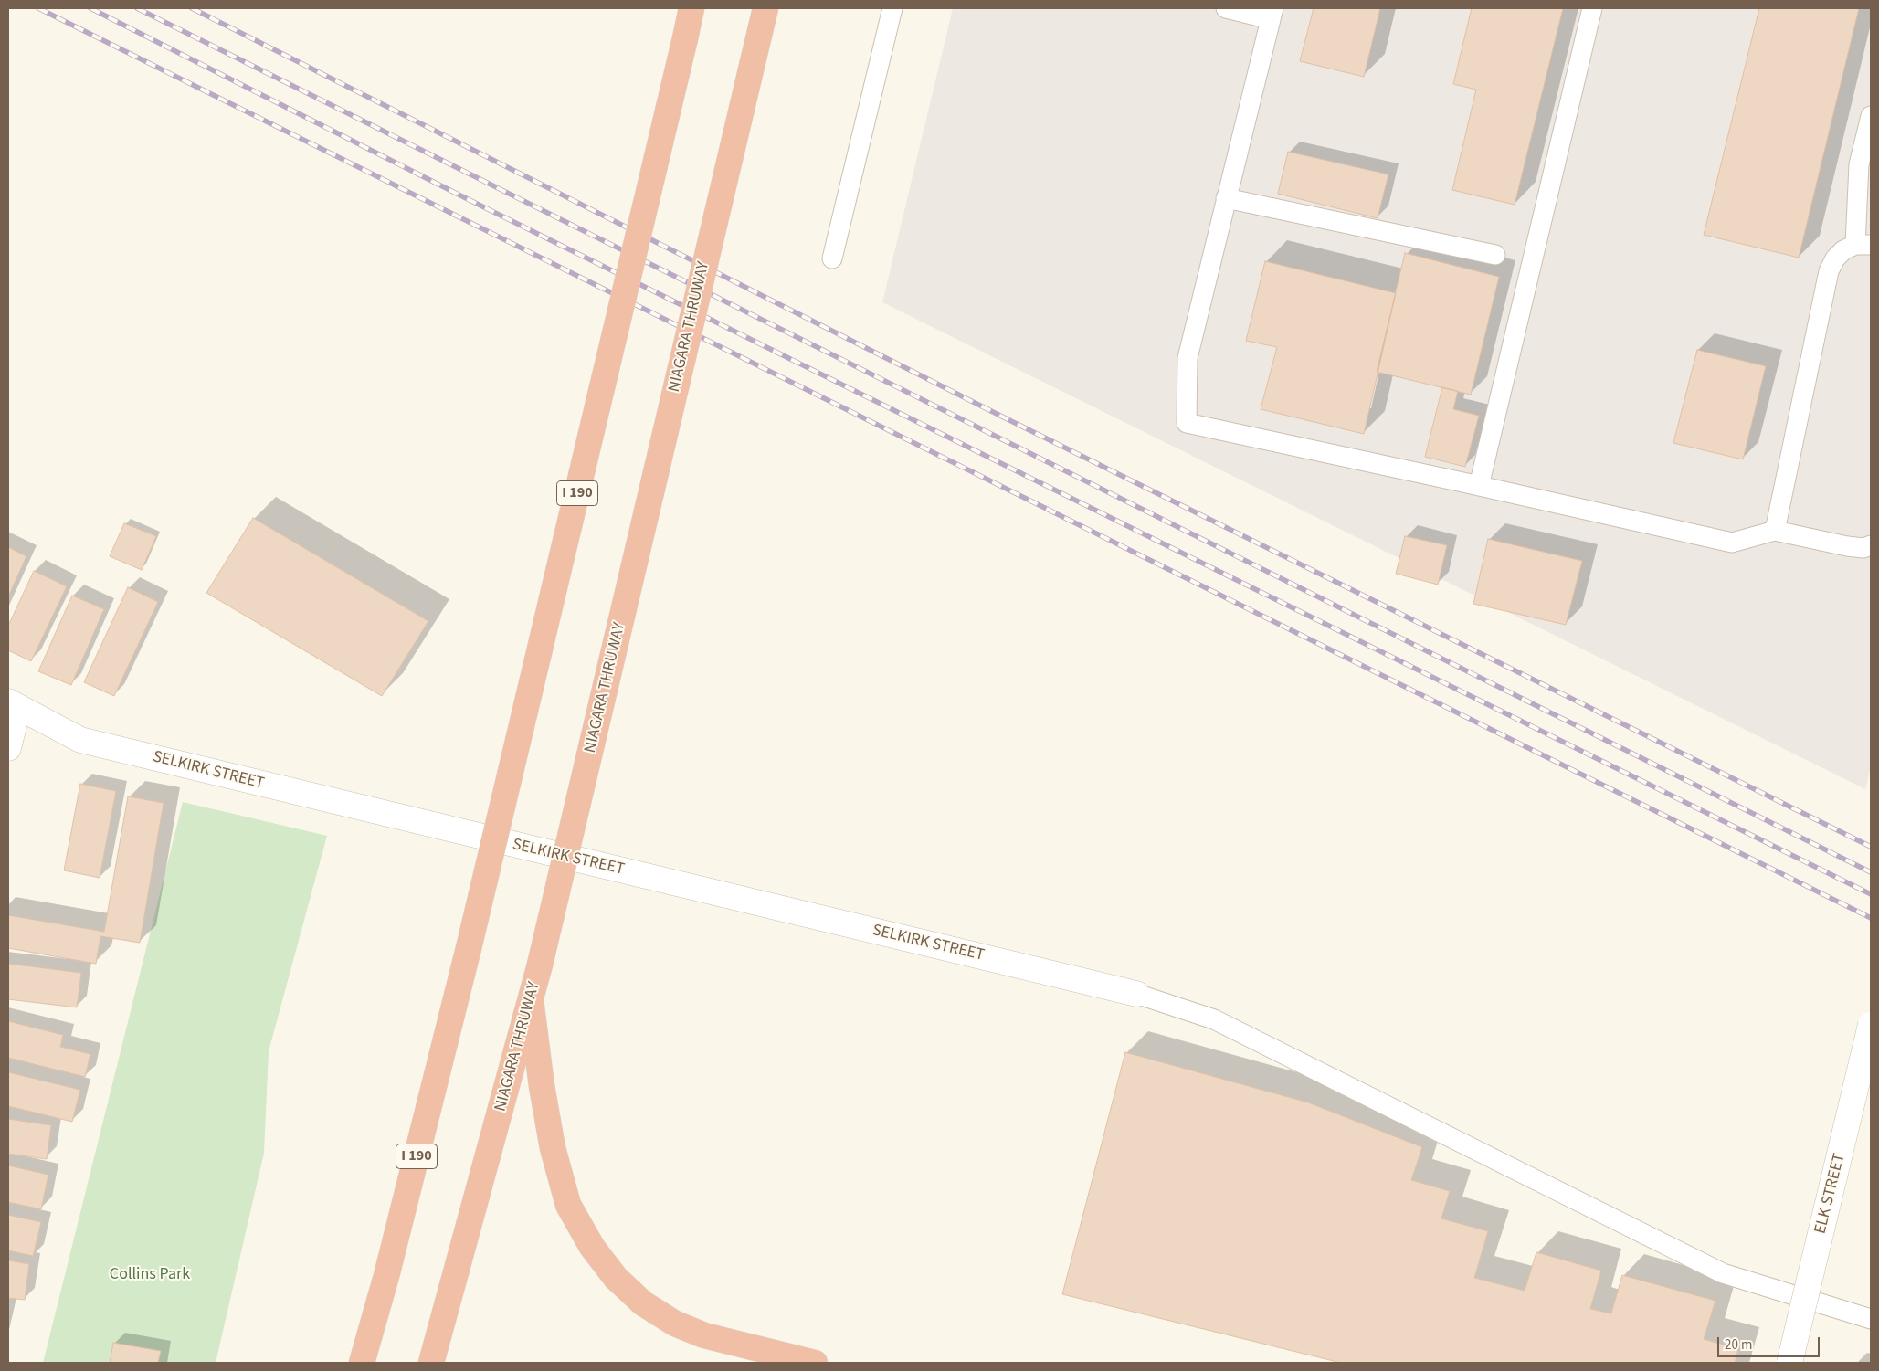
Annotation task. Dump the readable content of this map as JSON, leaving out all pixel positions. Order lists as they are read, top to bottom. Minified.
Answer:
{"streets":{"highway":["NIAGARA THRUWAY","I 190"],"street":["SELKIRK STREET","ELK STREET"]},"parks":["Collins Park"],"scale_bar":"20 m"}
